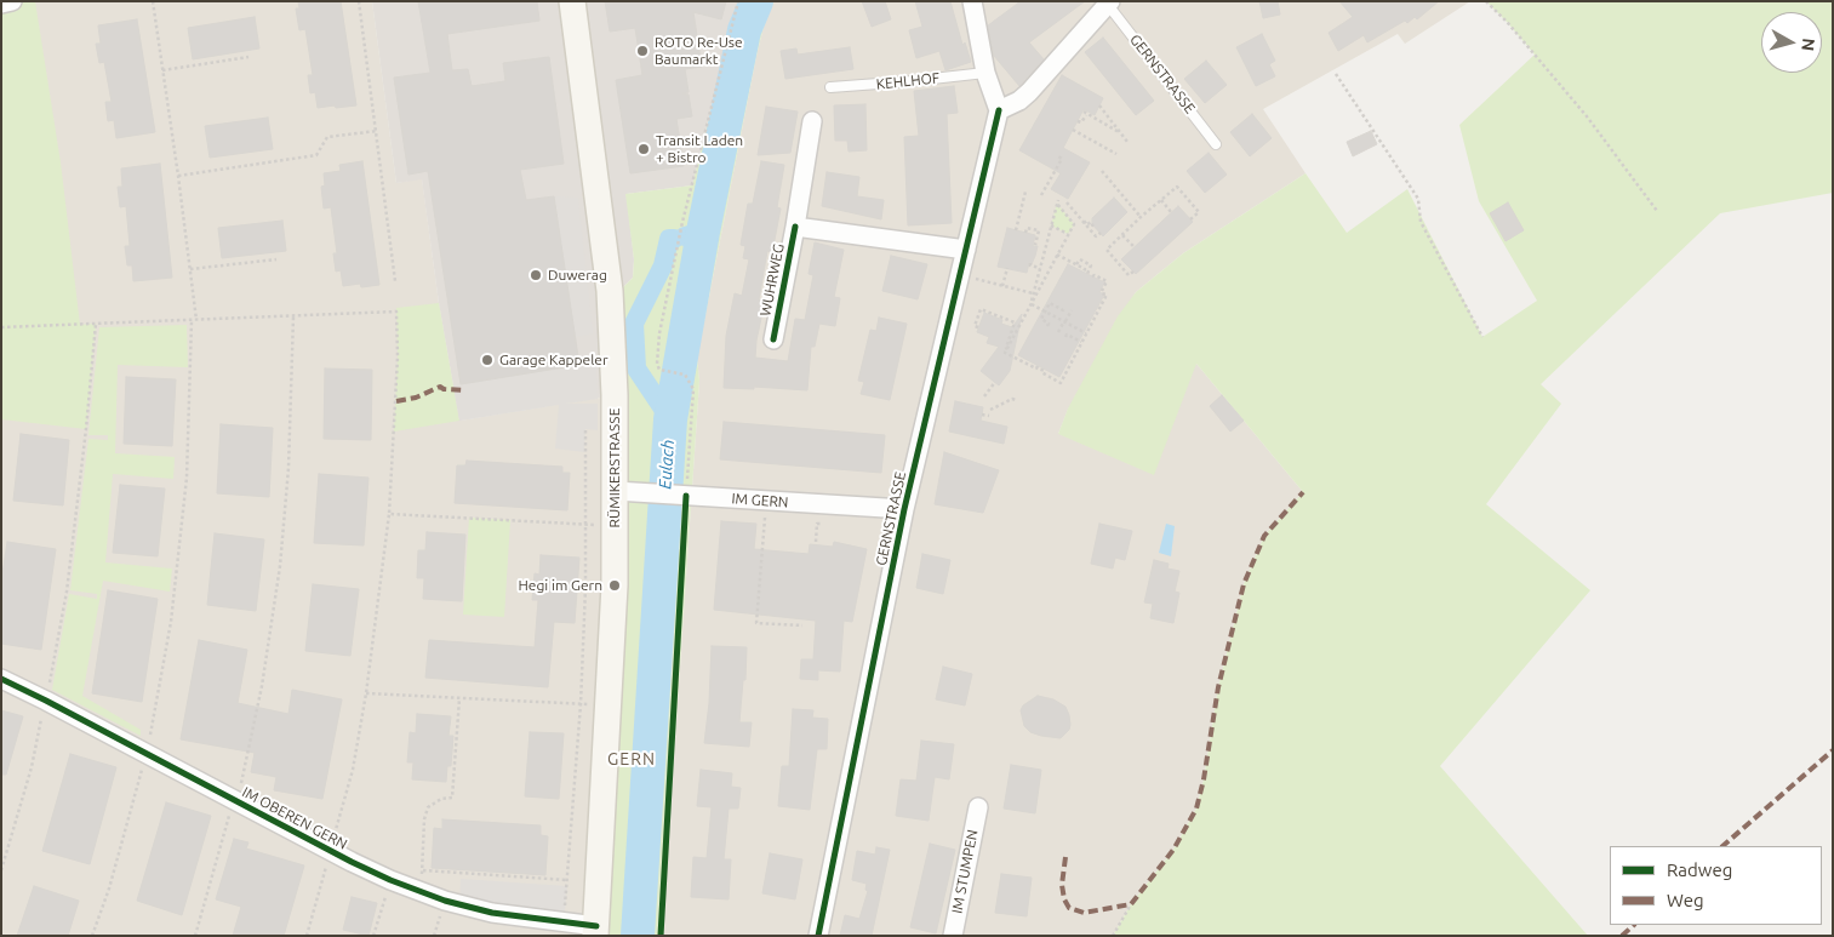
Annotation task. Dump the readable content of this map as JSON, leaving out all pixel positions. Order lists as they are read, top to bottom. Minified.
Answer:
{"streets":{"main road":["RÜMIKERSTRASSE"],"street":["GERNSTRASSE","WUHRWEG","IM GERN","IM OBEREN GERN","IM STUMPEN"],"lane":["KEHLHOF"]},"crossings":[["GERNSTRASSE","WUHRWEG"],["GERNSTRASSE","IM GERN"],["RÜMIKERSTRASSE","IM GERN"],["RÜMIKERSTRASSE","IM OBEREN GERN"]],"districts":["GERN"],"water":["Eulach"],"places":["ROTO Re-Use Baumarkt","Transit Laden + Bistro","Duwerag","Garage Kappeler","Hegi im Gern"],"legend":["Radweg","Weg"],"north":"right"}
